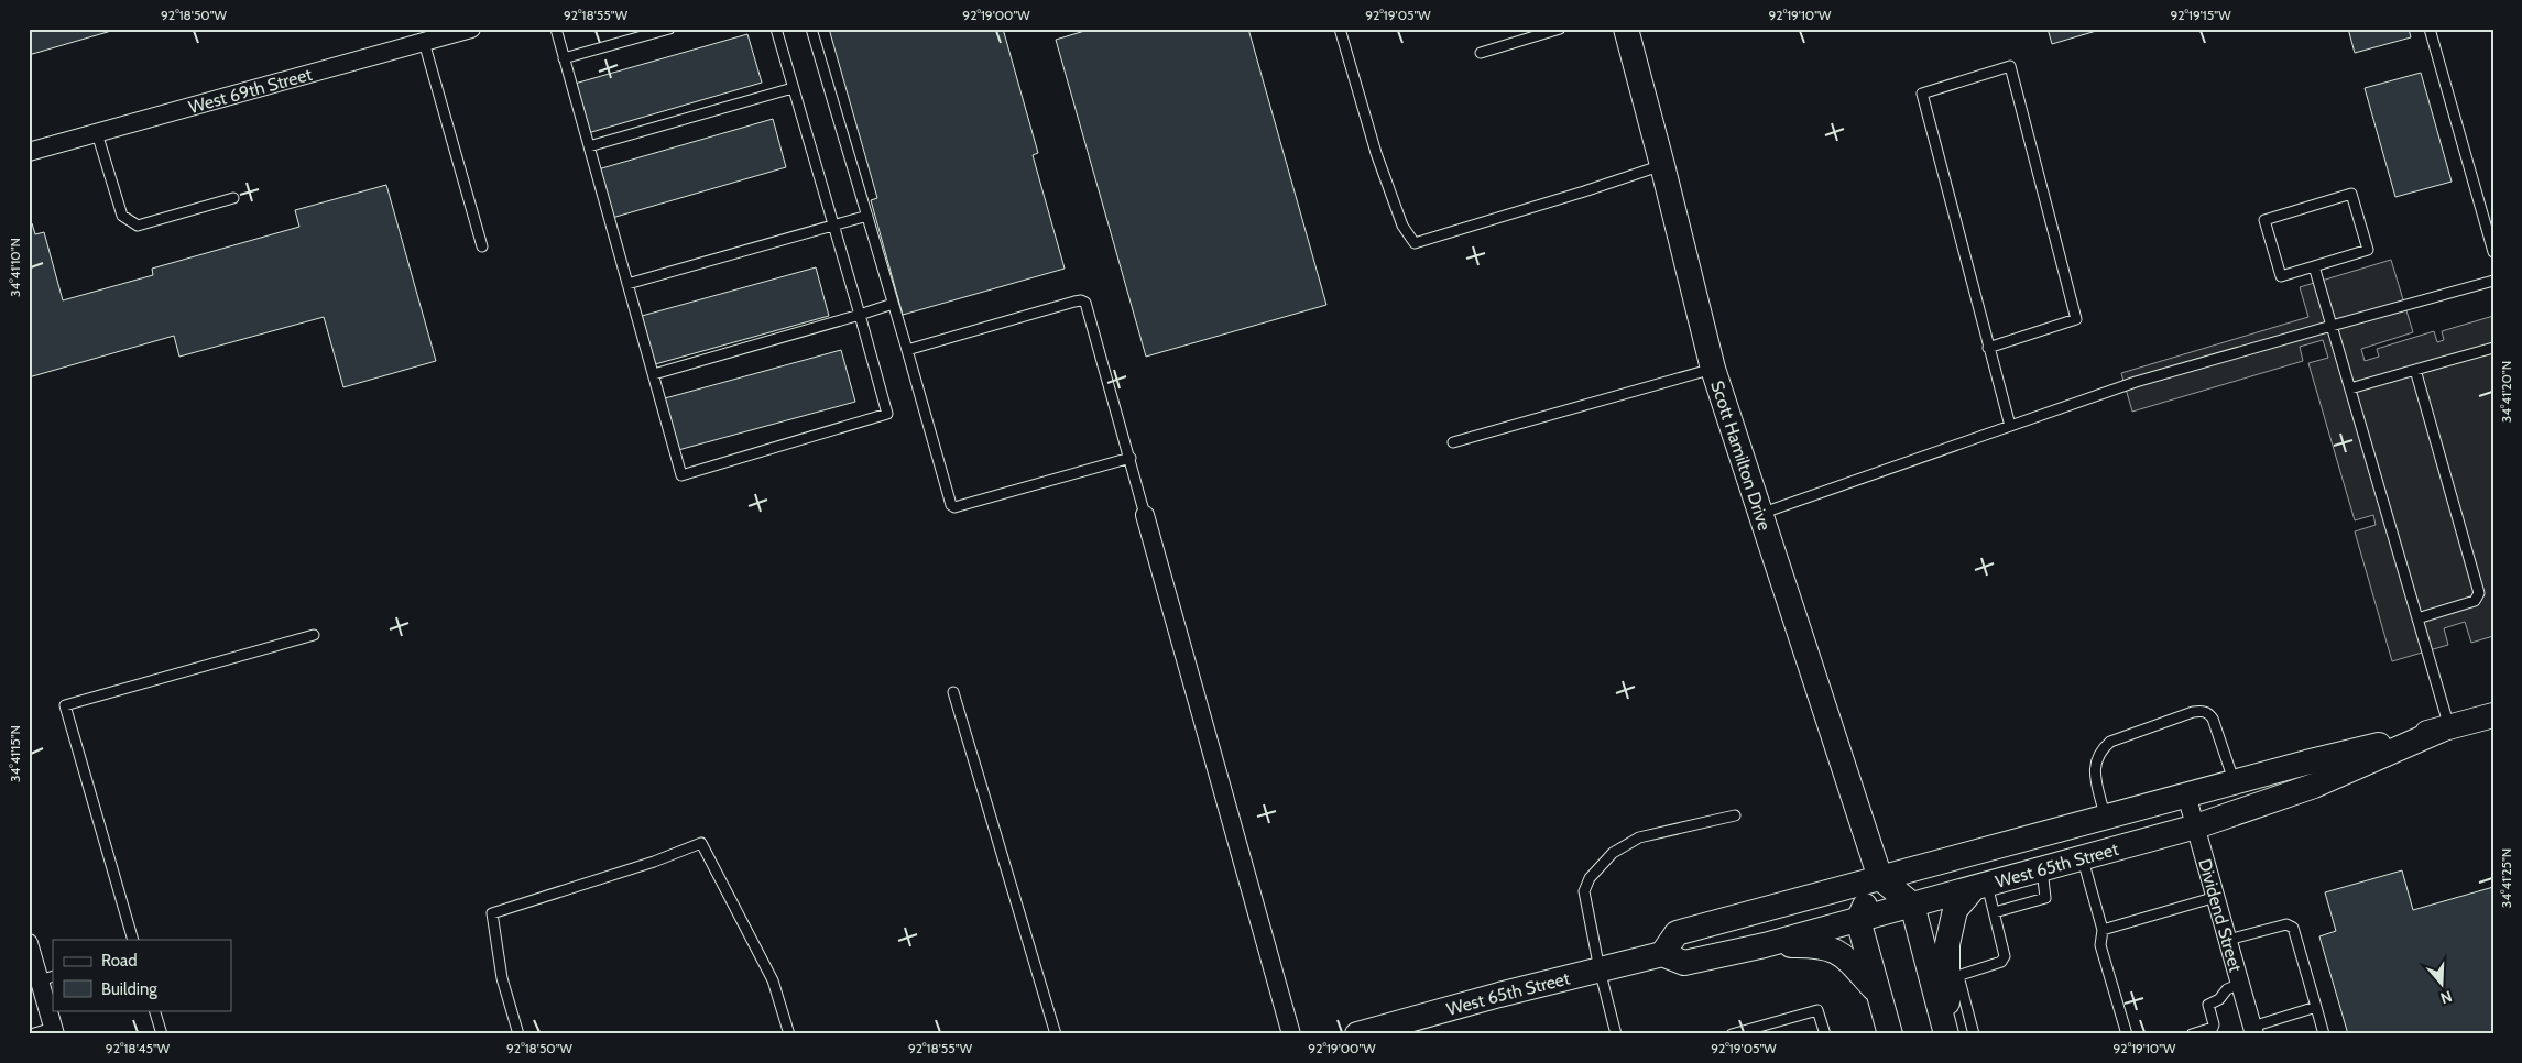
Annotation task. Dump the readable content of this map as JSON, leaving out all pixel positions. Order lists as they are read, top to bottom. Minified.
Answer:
{"streets":{"main road":["Scott Hamilton Drive","West 65th Street"],"street":["West 69th Street","Dividend Street"]},"crossings":[["Scott Hamilton Drive","West 65th Street"],["West 65th Street","Dividend Street"]],"legend":["Road","Building"],"north":"bottom","coordinates":["92°18'50\"W","92°18'55\"W","92°19'00\"W","92°19'05\"W","92°19'10\"W","92°19'15\"W","34°41'10\"N","34°41'20\"N","34°41'15\"N","34°41'25\"N","92°18'45\"W"]}
